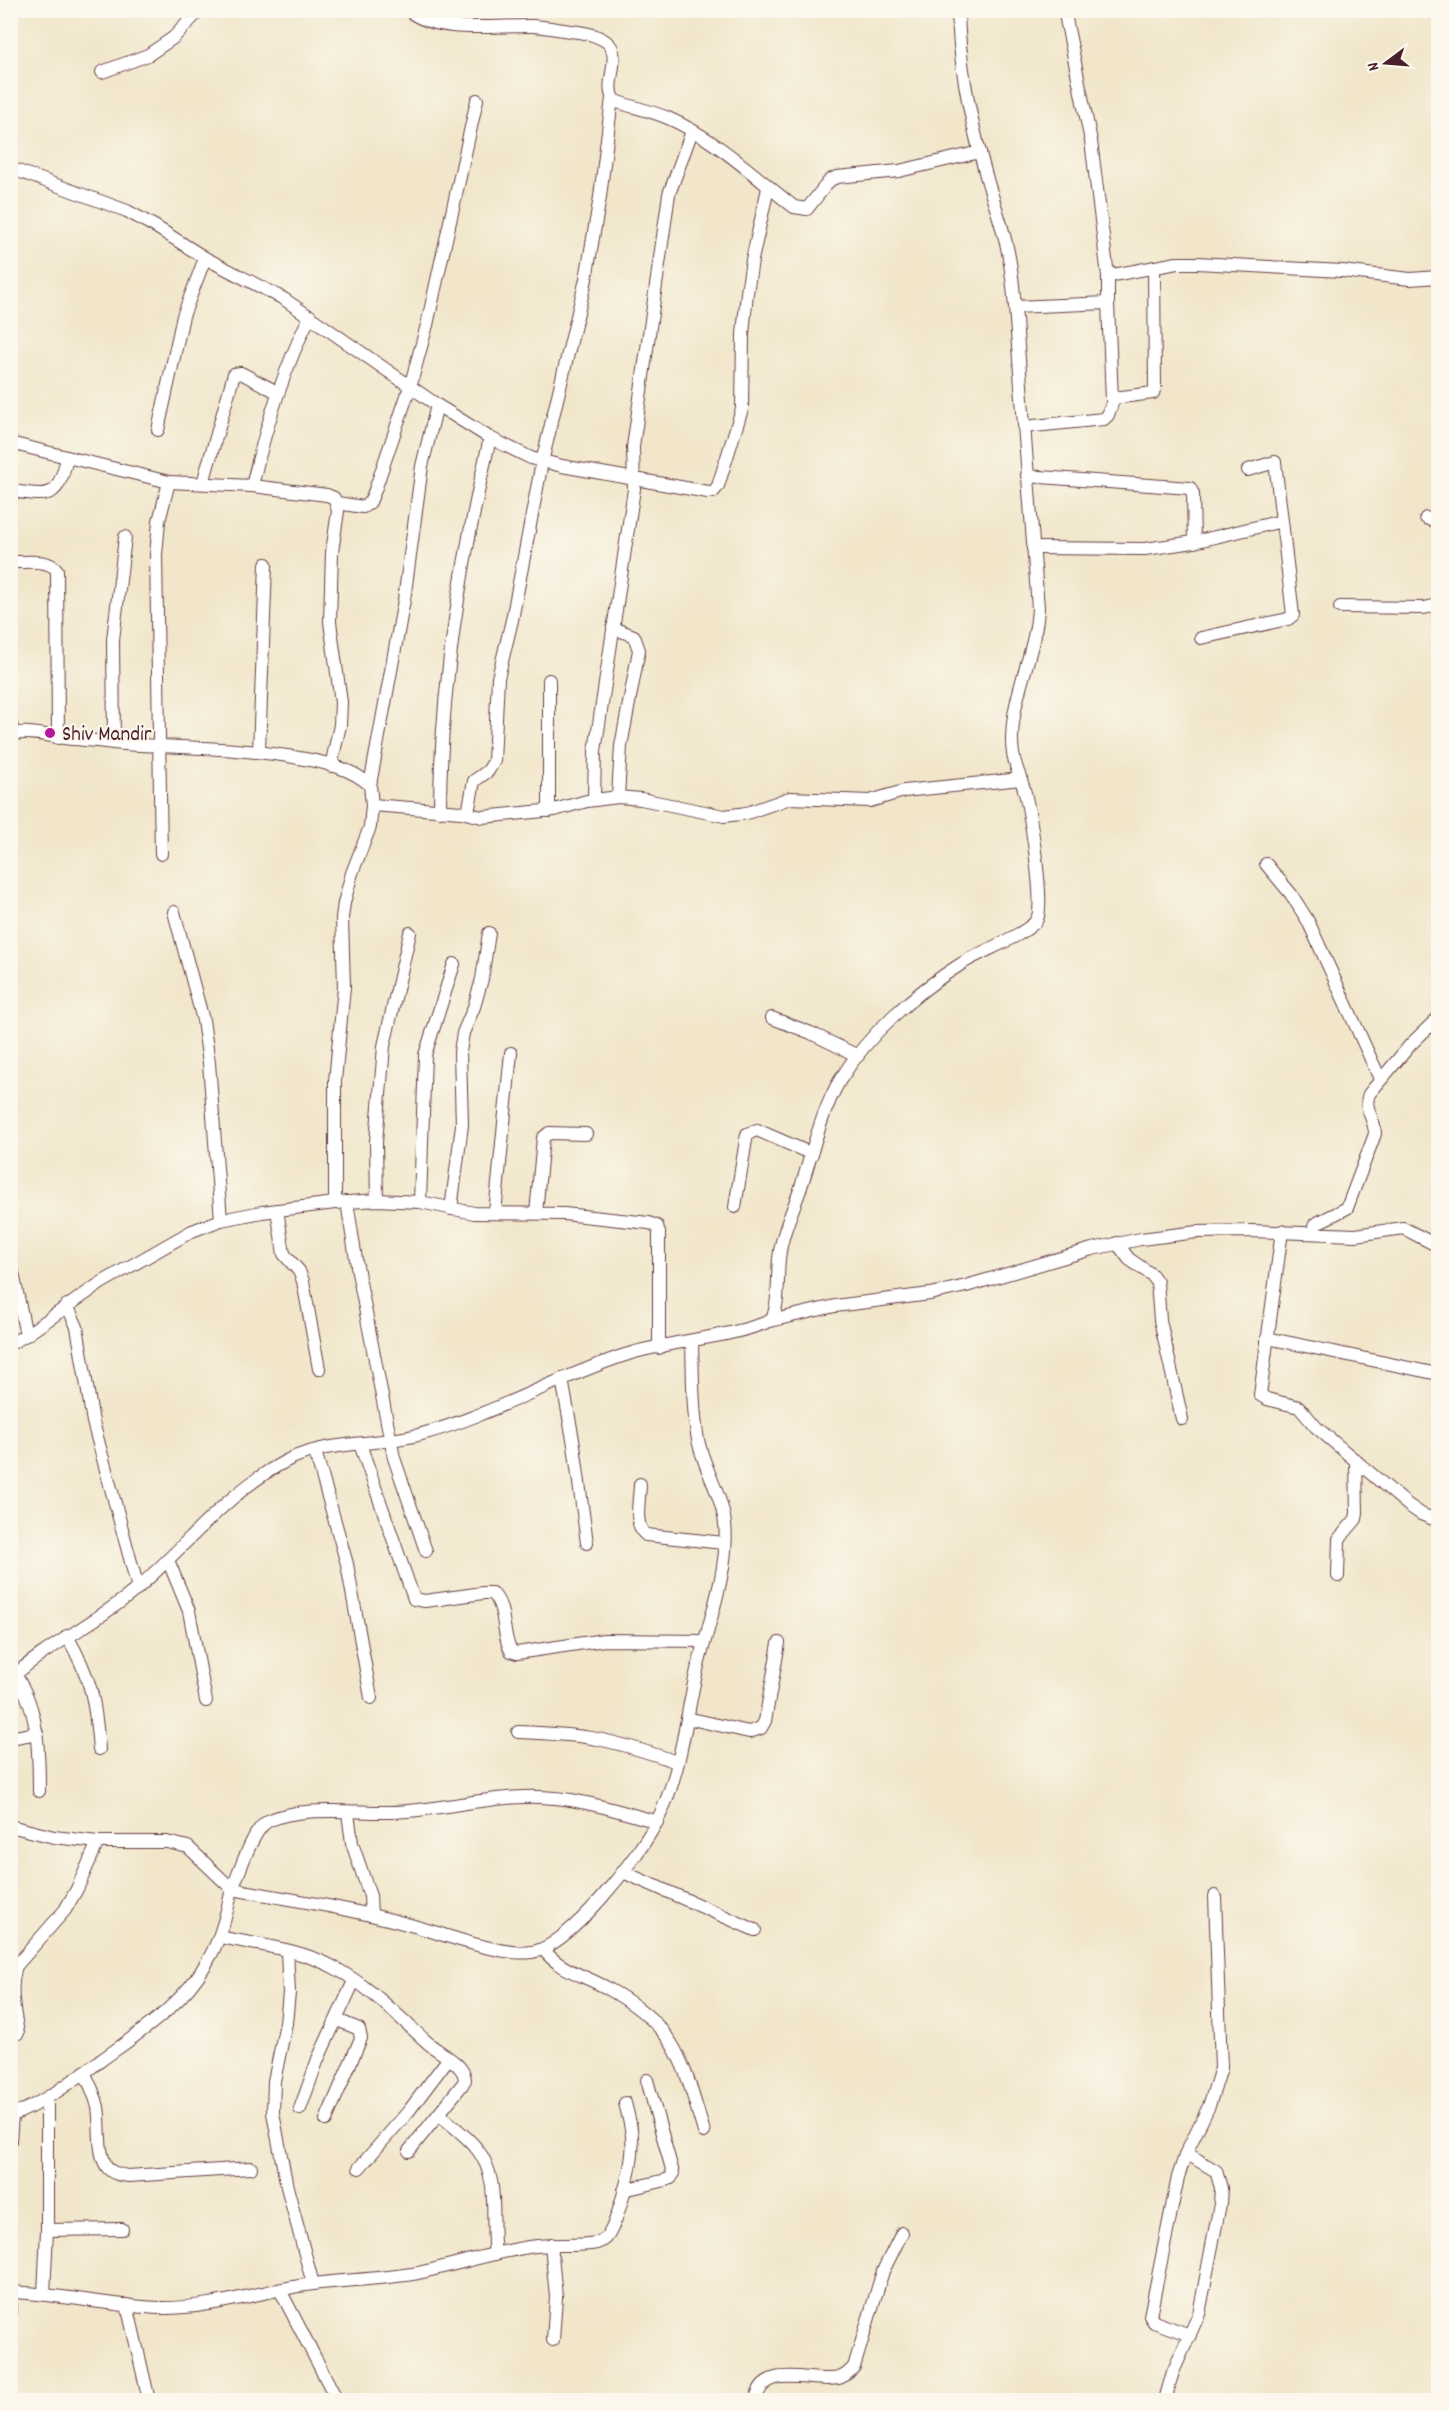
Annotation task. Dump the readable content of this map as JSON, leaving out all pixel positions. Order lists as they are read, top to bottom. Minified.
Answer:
{"places":["Shiv Mandir"],"north":"left"}
